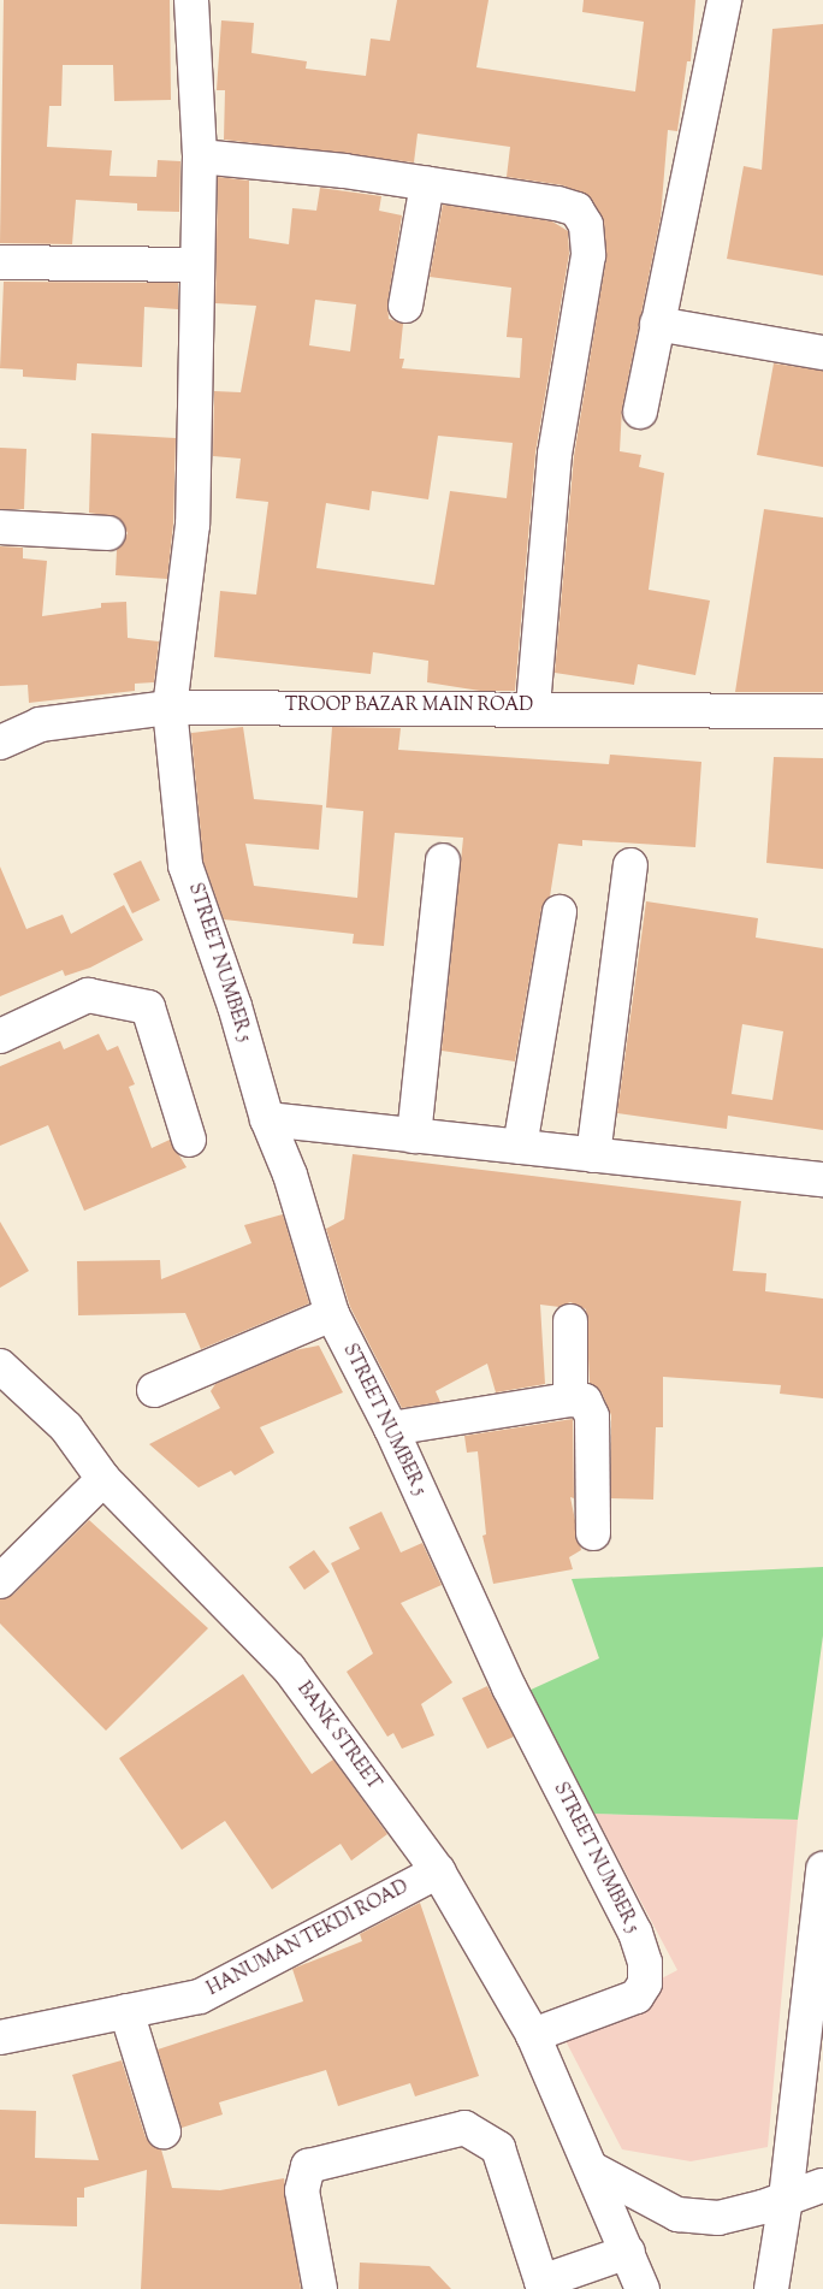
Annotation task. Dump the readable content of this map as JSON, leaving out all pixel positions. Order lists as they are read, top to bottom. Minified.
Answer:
{"streets":{"street":["TROOP BAZAR MAIN ROAD","STREET NUMBER 5","BANK STREET","HANUMAN TEKDI ROAD"]},"crossings":[["TROOP BAZAR MAIN ROAD","STREET NUMBER 5"],["STREET NUMBER 5","BANK STREET"],["BANK STREET","HANUMAN TEKDI ROAD"]]}
